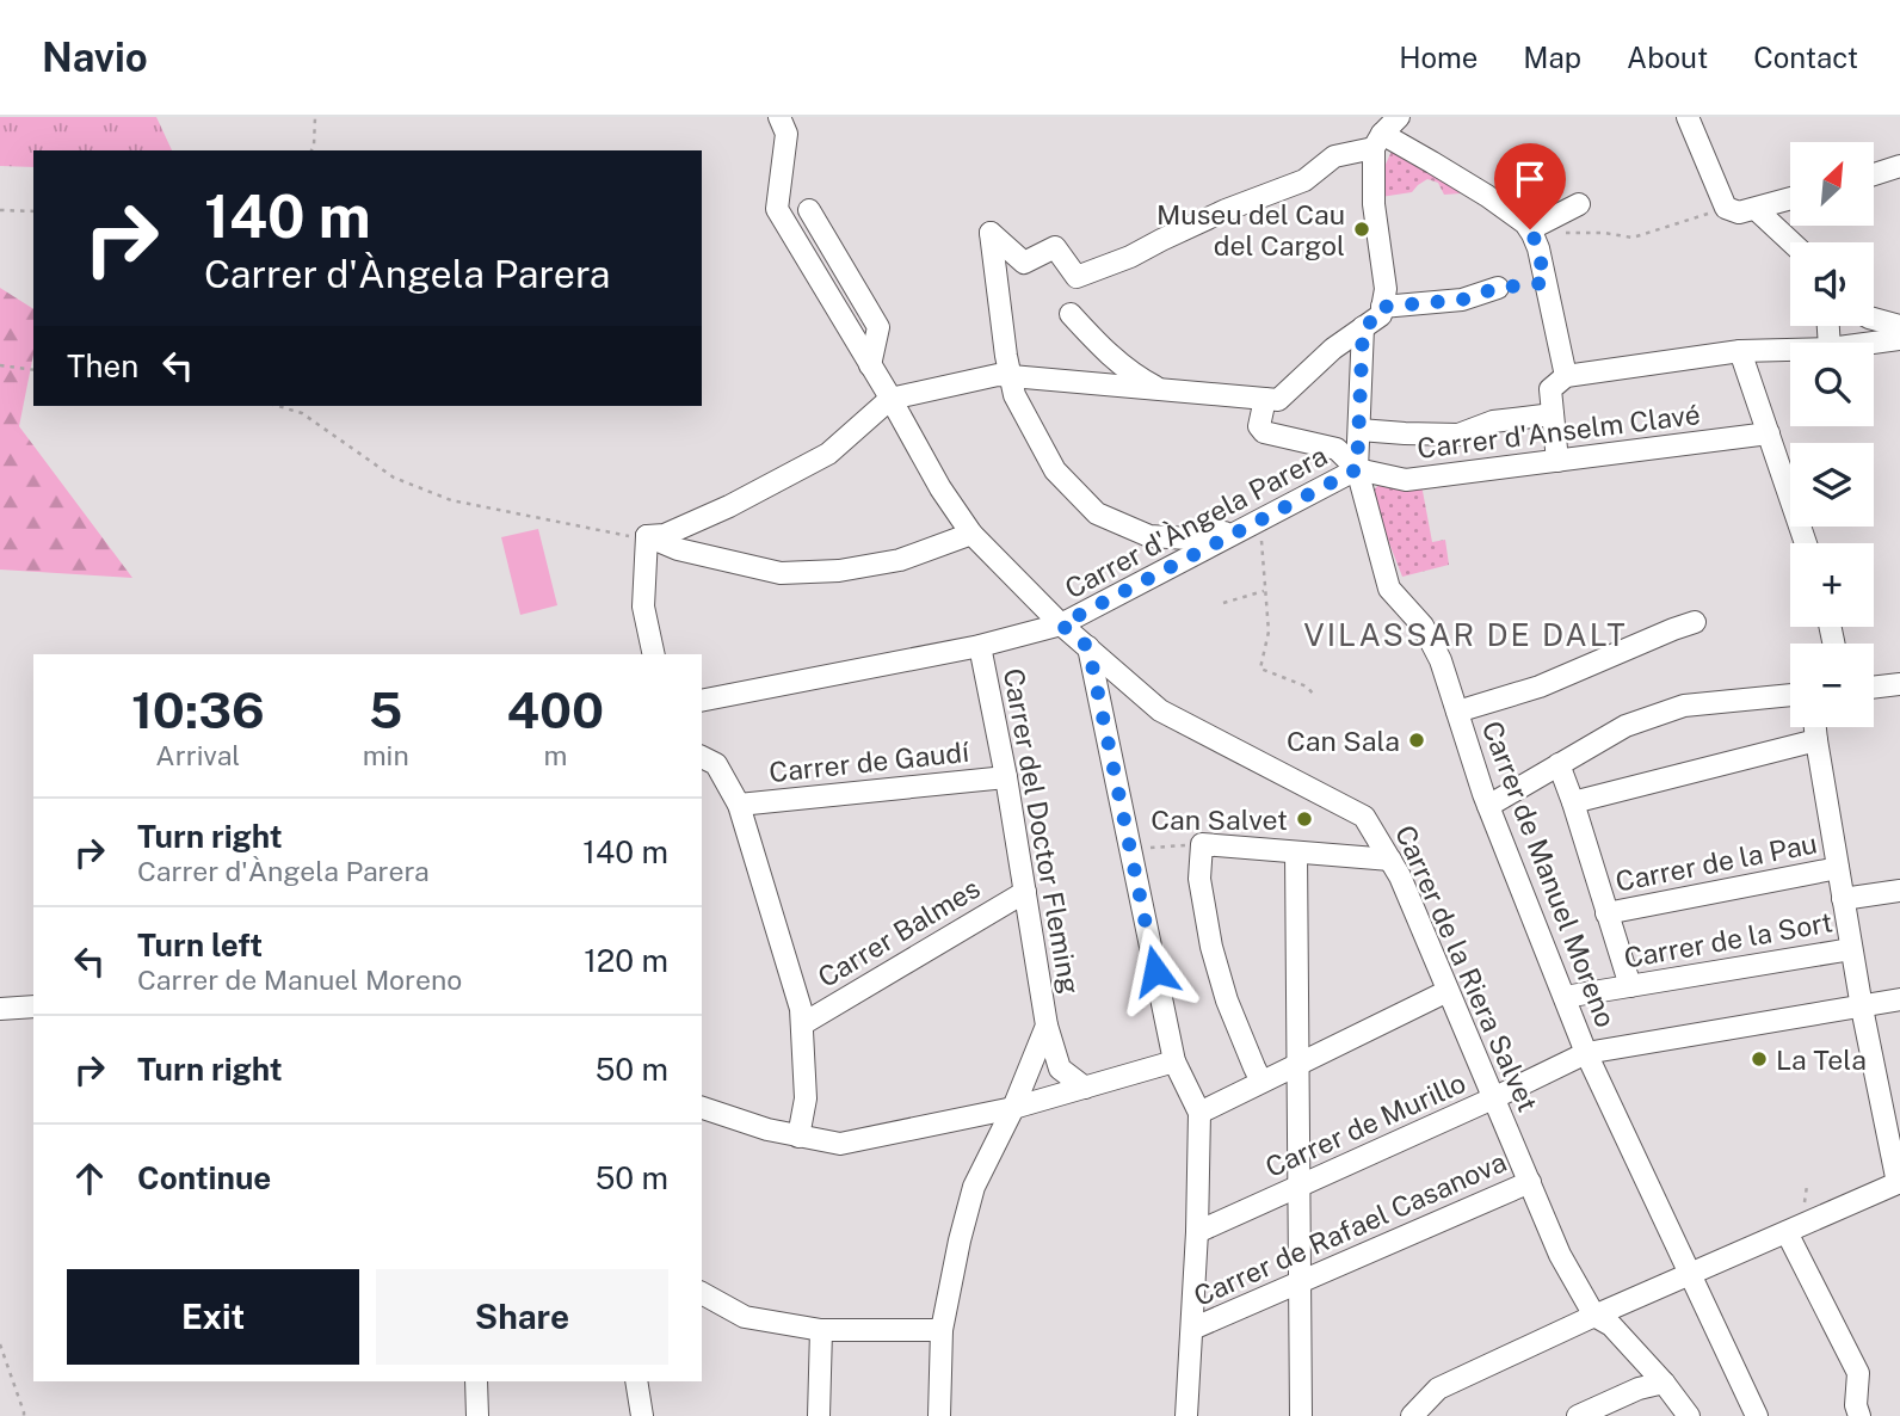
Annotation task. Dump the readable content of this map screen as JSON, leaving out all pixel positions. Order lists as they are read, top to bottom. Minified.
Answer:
{"streets":{"street":["Carrer d'Anselm Clavé","Carrer d'Àngela Parera","Carrer de Gaudí","Carrer del Doctor Fleming","Carrer de la Pau","Carrer de Manuel Moreno","Carrer Balmes","Carrer de la Sort","Carrer de la Riera Salvet","Carrer de Murillo","Carrer de Rafael Casanova"]},"crossings":[["Carrer d'Anselm Clavé","Carrer d'Àngela Parera"],["Carrer d'Anselm Clavé","Carrer de Manuel Moreno"],["Carrer d'Àngela Parera","Carrer del Doctor Fleming"],["Carrer d'Àngela Parera","Carrer de Manuel Moreno"],["Carrer d'Àngela Parera","Carrer de la Riera Salvet"],["Carrer de Gaudí","Carrer del Doctor Fleming"],["Carrer del Doctor Fleming","Carrer Balmes"],["Carrer de Manuel Moreno","Carrer de la Sort"],["Carrer de Manuel Moreno","Carrer de Murillo"],["Carrer de la Riera Salvet","Carrer de Murillo"],["Carrer de la Riera Salvet","Carrer de Rafael Casanova"]],"districts":["VILASSAR DE DALT"],"places":["Museu del Cau del Cargol","Can Sala","Can Salvet","La Tela"],"north":"top right","page":{"header":"Navio","nav":["Home","Map","About","Contact"],"map_buttons":["+","−"],"turn":["140 m","Carrer d'Àngela Parera"],"then":"Then","eta":["10:36","Arrival","5","min","400","m"],"list":[{"name":"Turn right","note":"Carrer d'Àngela Parera","value":"140 m"},{"name":"Turn left","note":"Carrer de Manuel Moreno","value":"120 m"},{"name":"Turn right","value":"50 m"},{"name":"Continue","value":"50 m"}],"buttons":["Exit","Share"]}}
